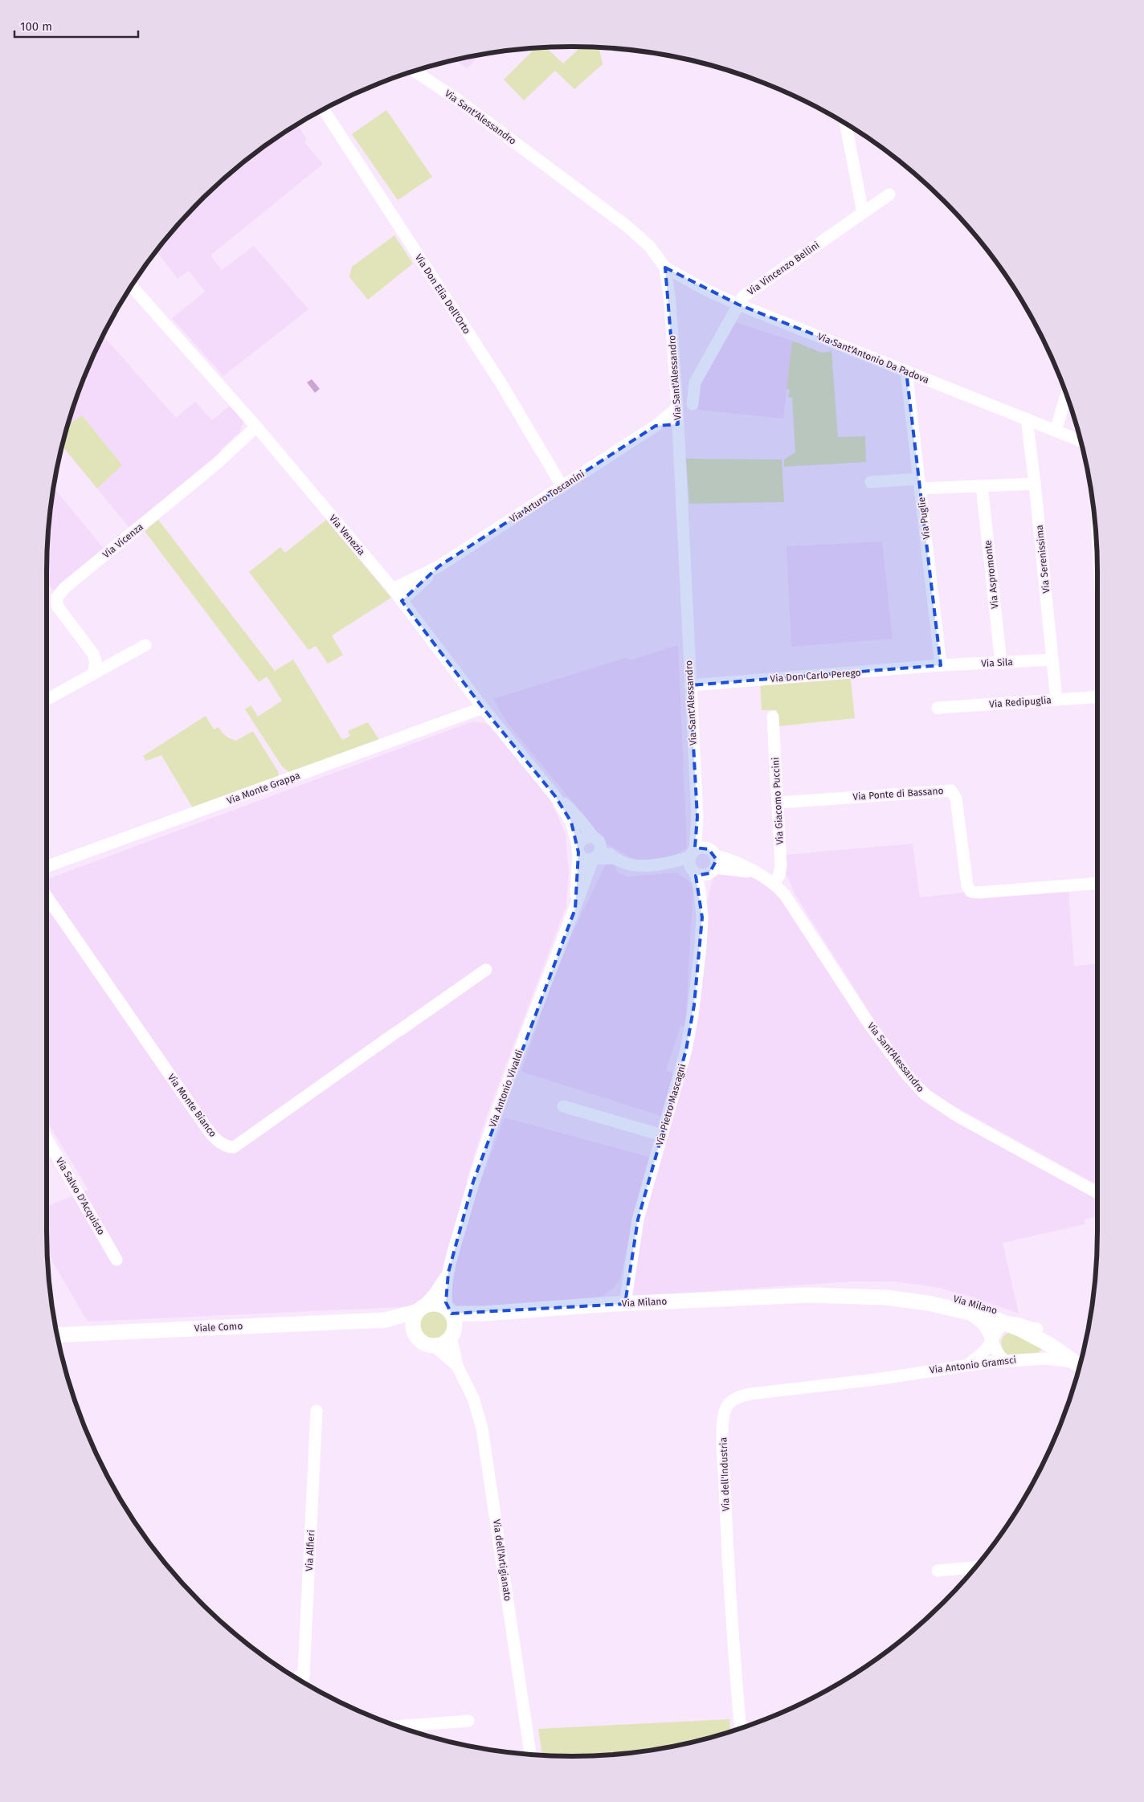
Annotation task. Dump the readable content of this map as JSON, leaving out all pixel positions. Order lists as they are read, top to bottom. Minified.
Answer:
{"streets":{"main road":["Via Milano","Viale Como"],"street":["Via Sant'Alessandro","Via Vincenzo Bellini","Via Don Elia Dell'Orto","Via Sant'Antonio Da Padova","Via Arturo Toscanini","Via Puglie","Via Venezia","Via Vicenza","Via Serenissima","Via Aspromonte","Via Sila","Via Don Carlo Perego","Via Redipuglia","Via Monte Grappa","Via Ponte di Bassano","Via Giacomo Puccini","Via Antonio Vivaldi","Via Pietro Mascagni","Via Monte Bianco","Via Salvo D'Acquisto","Via Antonio Gramsci","Via dell'Industria","Via Alfieri","Via dell'Artigianato"]},"crossings":[["Via Sant'Alessandro","Via Sant'Antonio Da Padova"],["Via Sant'Alessandro","Via Arturo Toscanini"],["Via Sant'Alessandro","Via Don Carlo Perego"],["Via Sant'Alessandro","Via Giacomo Puccini"],["Via Sant'Alessandro","Via Pietro Mascagni"],["Via Vincenzo Bellini","Via Sant'Antonio Da Padova"],["Via Don Elia Dell'Orto","Via Arturo Toscanini"],["Via Sant'Antonio Da Padova","Via Puglie"],["Via Sant'Antonio Da Padova","Via Serenissima"],["Via Puglie","Via Sila"],["Via Puglie","Via Don Carlo Perego"],["Via Venezia","Via Vicenza"],["Via Venezia","Via Monte Grappa"],["Via Venezia","Via Antonio Vivaldi"],["Via Serenissima","Via Sila"],["Via Serenissima","Via Redipuglia"],["Via Aspromonte","Via Sila"],["Via Sila","Via Don Carlo Perego"],["Via Ponte di Bassano","Via Giacomo Puccini"],["Via Pietro Mascagni","Via Milano"],["Via Milano","Via Antonio Gramsci"],["Via Milano","Via dell'Artigianato"],["Via Antonio Gramsci","Via dell'Industria"]],"scale_bar":"100 m"}
